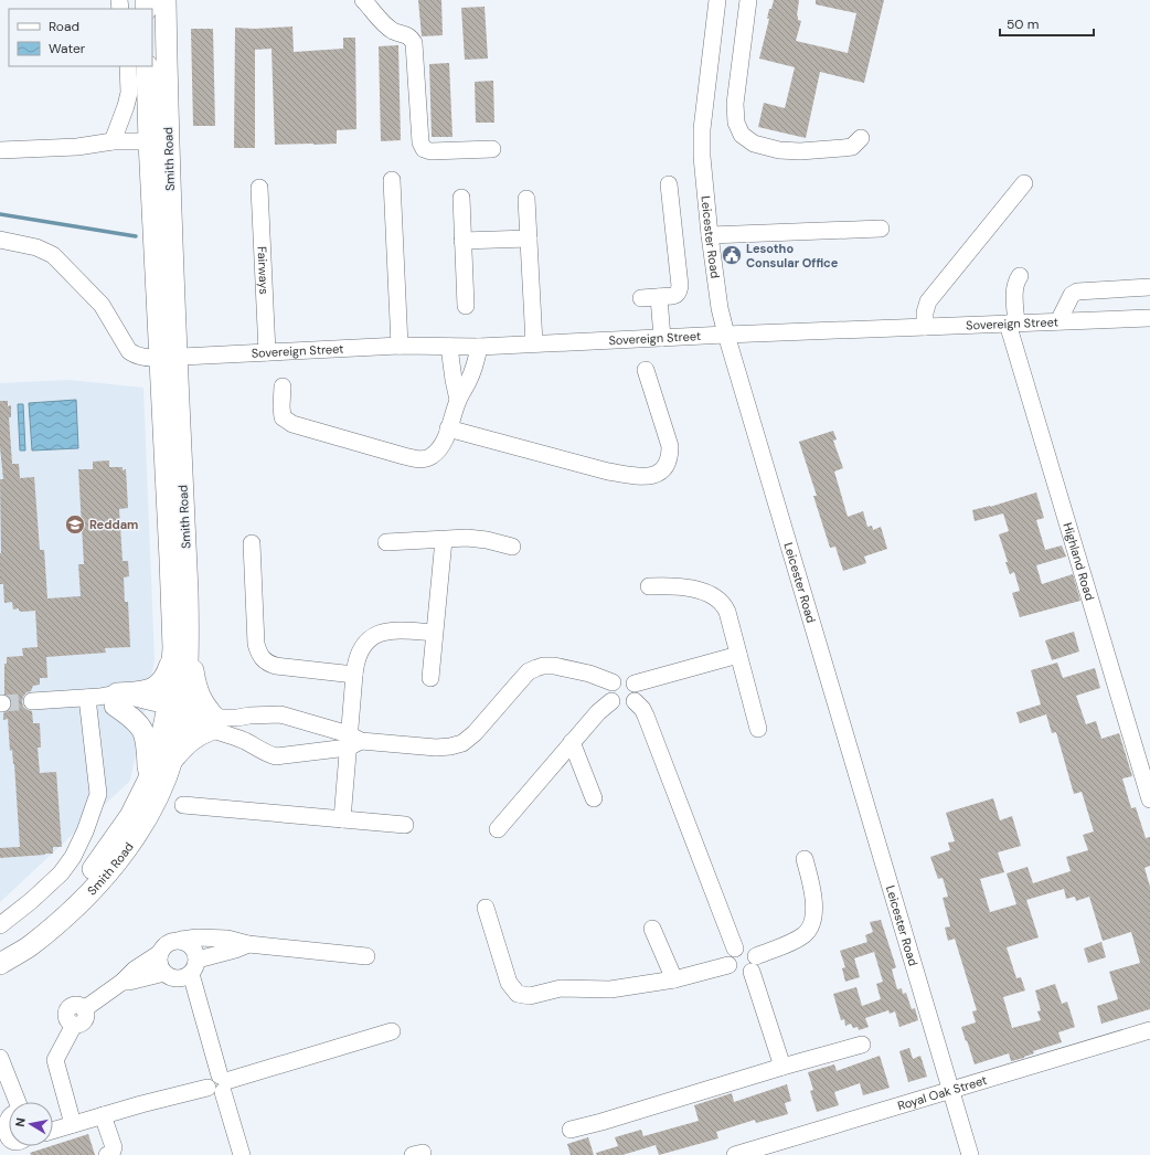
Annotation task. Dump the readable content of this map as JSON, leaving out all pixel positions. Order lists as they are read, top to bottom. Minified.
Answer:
{"streets":{"main road":["Smith Road"],"street":["Leicester Road","Fairways","Sovereign Street","Highland Road","Royal Oak Street"]},"crossings":[["Smith Road","Sovereign Street"],["Leicester Road","Sovereign Street"],["Leicester Road","Royal Oak Street"],["Fairways","Sovereign Street"],["Sovereign Street","Highland Road"]],"places":{"public building":["Lesotho Consular Office"],"school or university":["Reddam"]},"legend":["Road","Water"],"scale_bar":"50 m","north":"left"}
